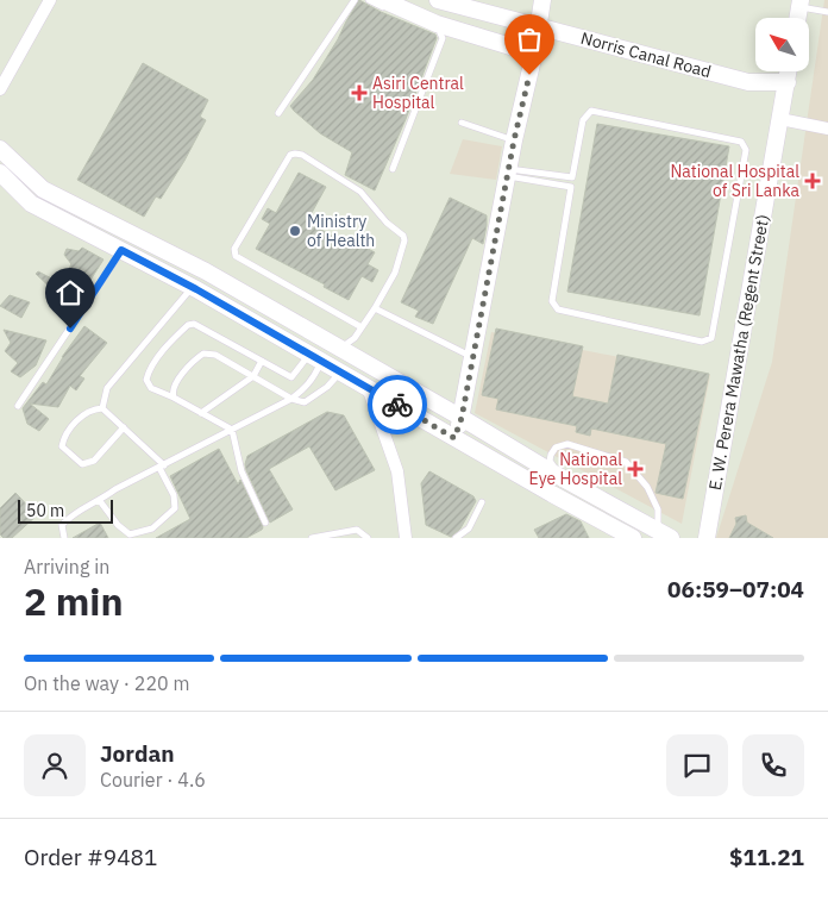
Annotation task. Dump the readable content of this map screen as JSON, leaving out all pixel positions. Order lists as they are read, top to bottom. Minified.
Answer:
{"streets":{"main road":["Norris Canal Road","E. W. Perera Mawatha (Regent Street)"]},"crossings":[["Norris Canal Road","E. W. Perera Mawatha (Regent Street)"]],"places":{"health":["Asiri Central Hospital","National Hospital of Sri Lanka","National Eye Hospital"],"other":["Ministry of Health"]},"scale_bar":"50 m","north":"top left","page":{"scale":"50 m","heading":["2 min","Arriving in","06:59–07:04"],"panel":["Jordan","Courier · 4.6","Order #9481","$11.21"],"bar":"On the way · 220 m"}}
